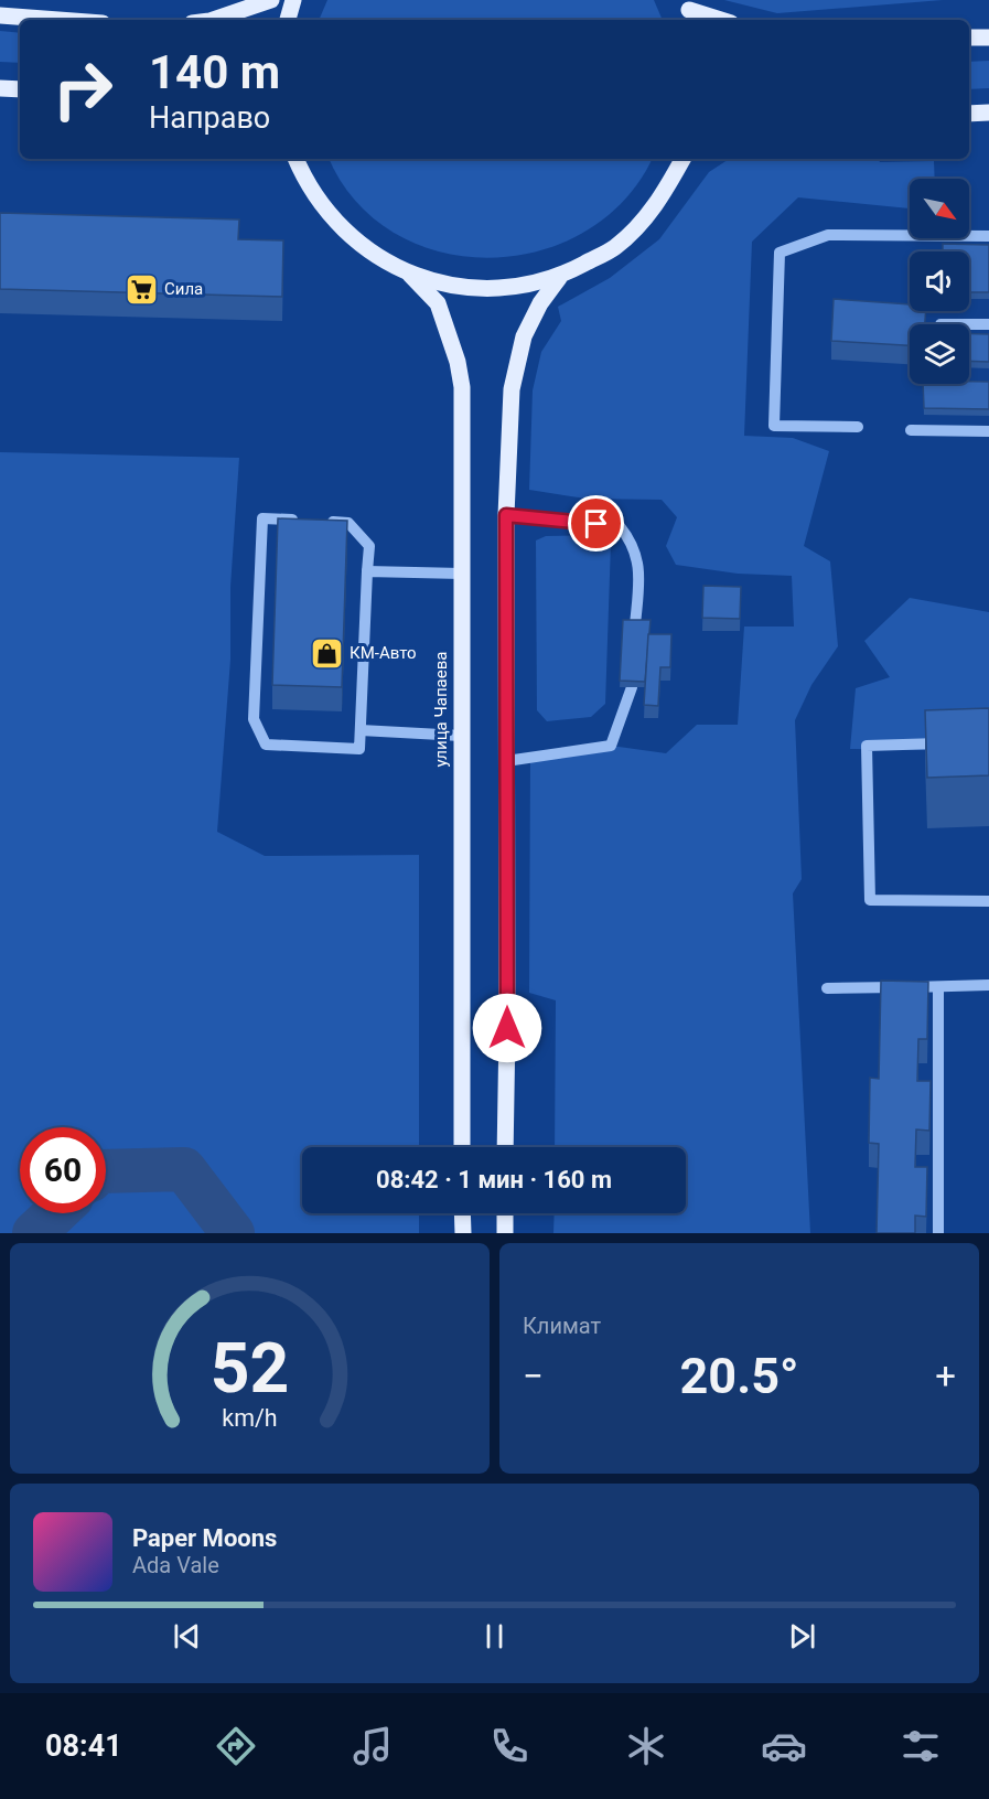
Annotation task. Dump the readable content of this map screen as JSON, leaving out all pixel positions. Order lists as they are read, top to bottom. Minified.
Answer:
{"streets":{"main road":["улица Чапаева"]},"places":{"supermarket":["Сила"],"shop":["КМ-Авто"]},"north":"bottom right","page":{"turn":["140 m","Направо"],"limit":"60","trip":"08:42 · 1 мин · 160 m","tile":"Климат","heat":["−","20.5°","+"],"song":["Paper Moons","Ada Vale"],"tabs":"08:41","gauge":["52","km/h"]}}
